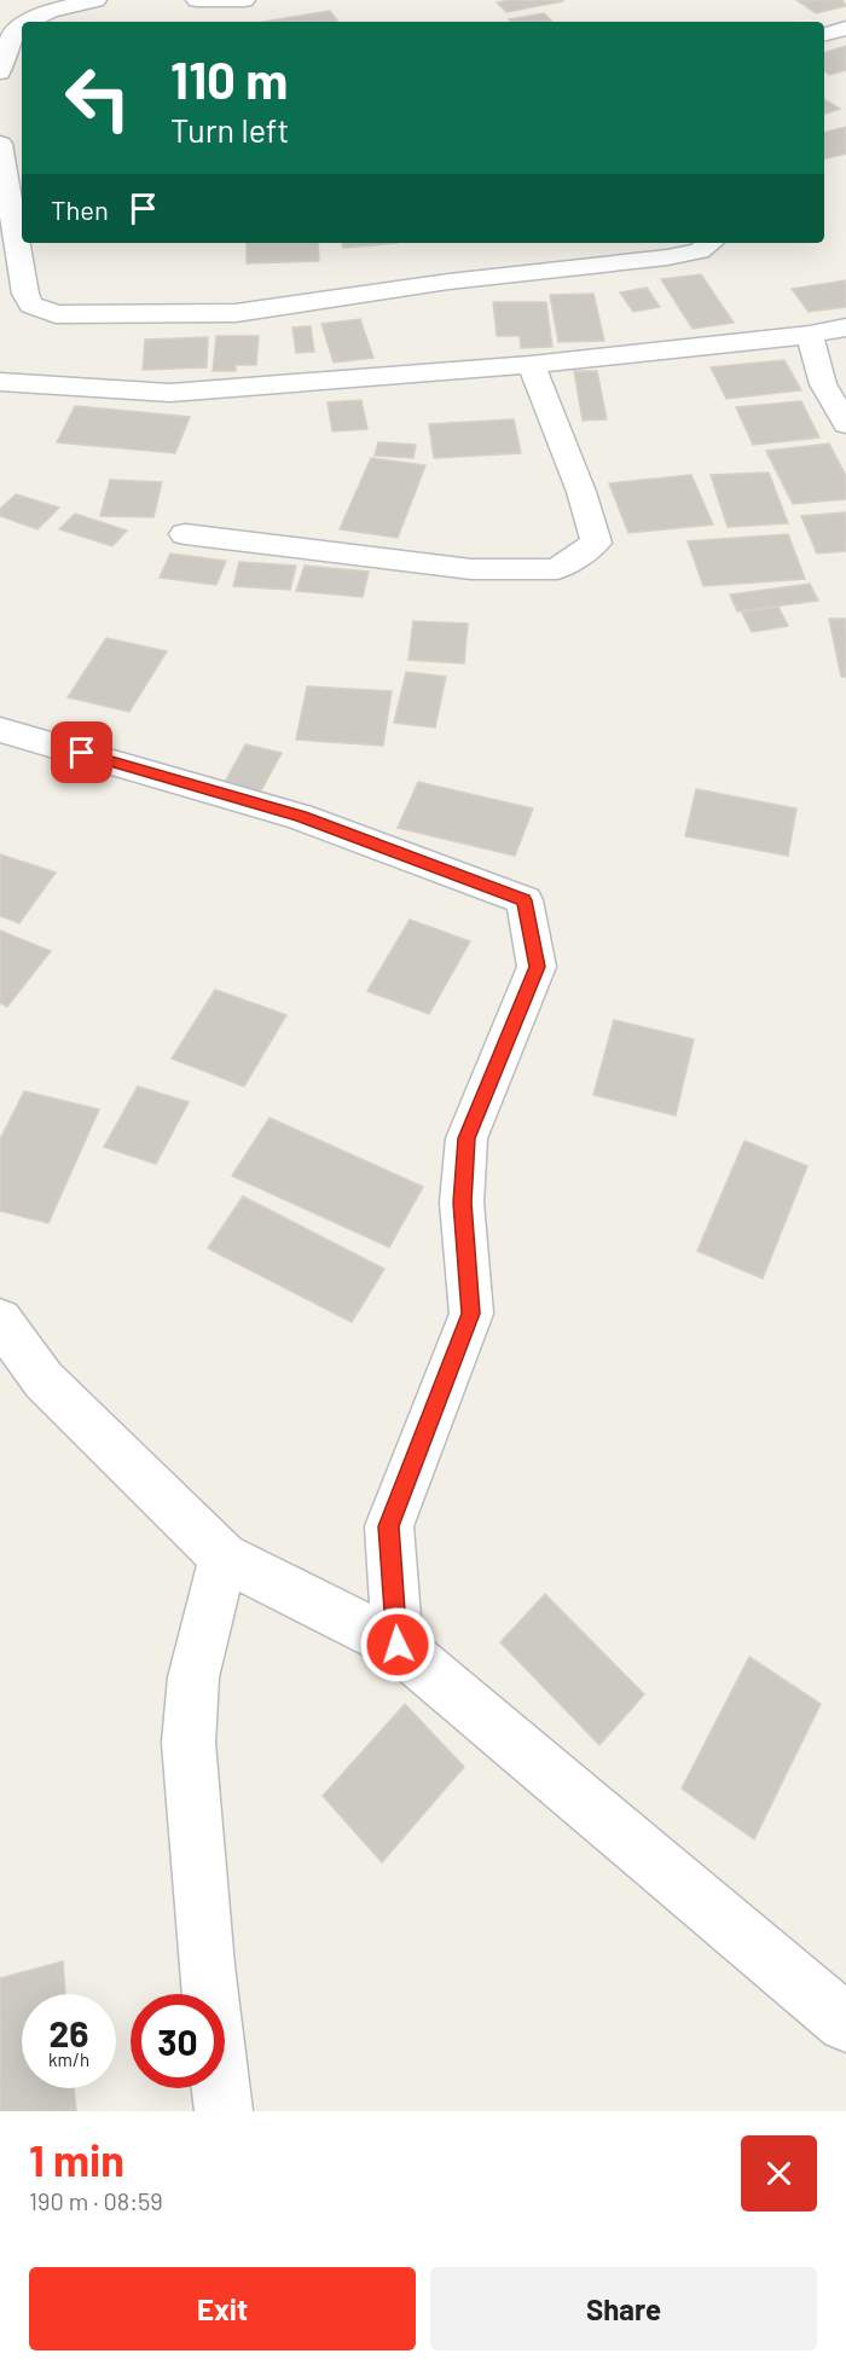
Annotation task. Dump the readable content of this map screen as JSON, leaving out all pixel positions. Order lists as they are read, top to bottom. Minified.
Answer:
{"page":{"turn":["110 m","Turn left"],"then":"Then","speed":"26 km/h","limit":"30","heading":["1 min","190 m · 08:59"],"buttons":["Exit","Share"]}}
